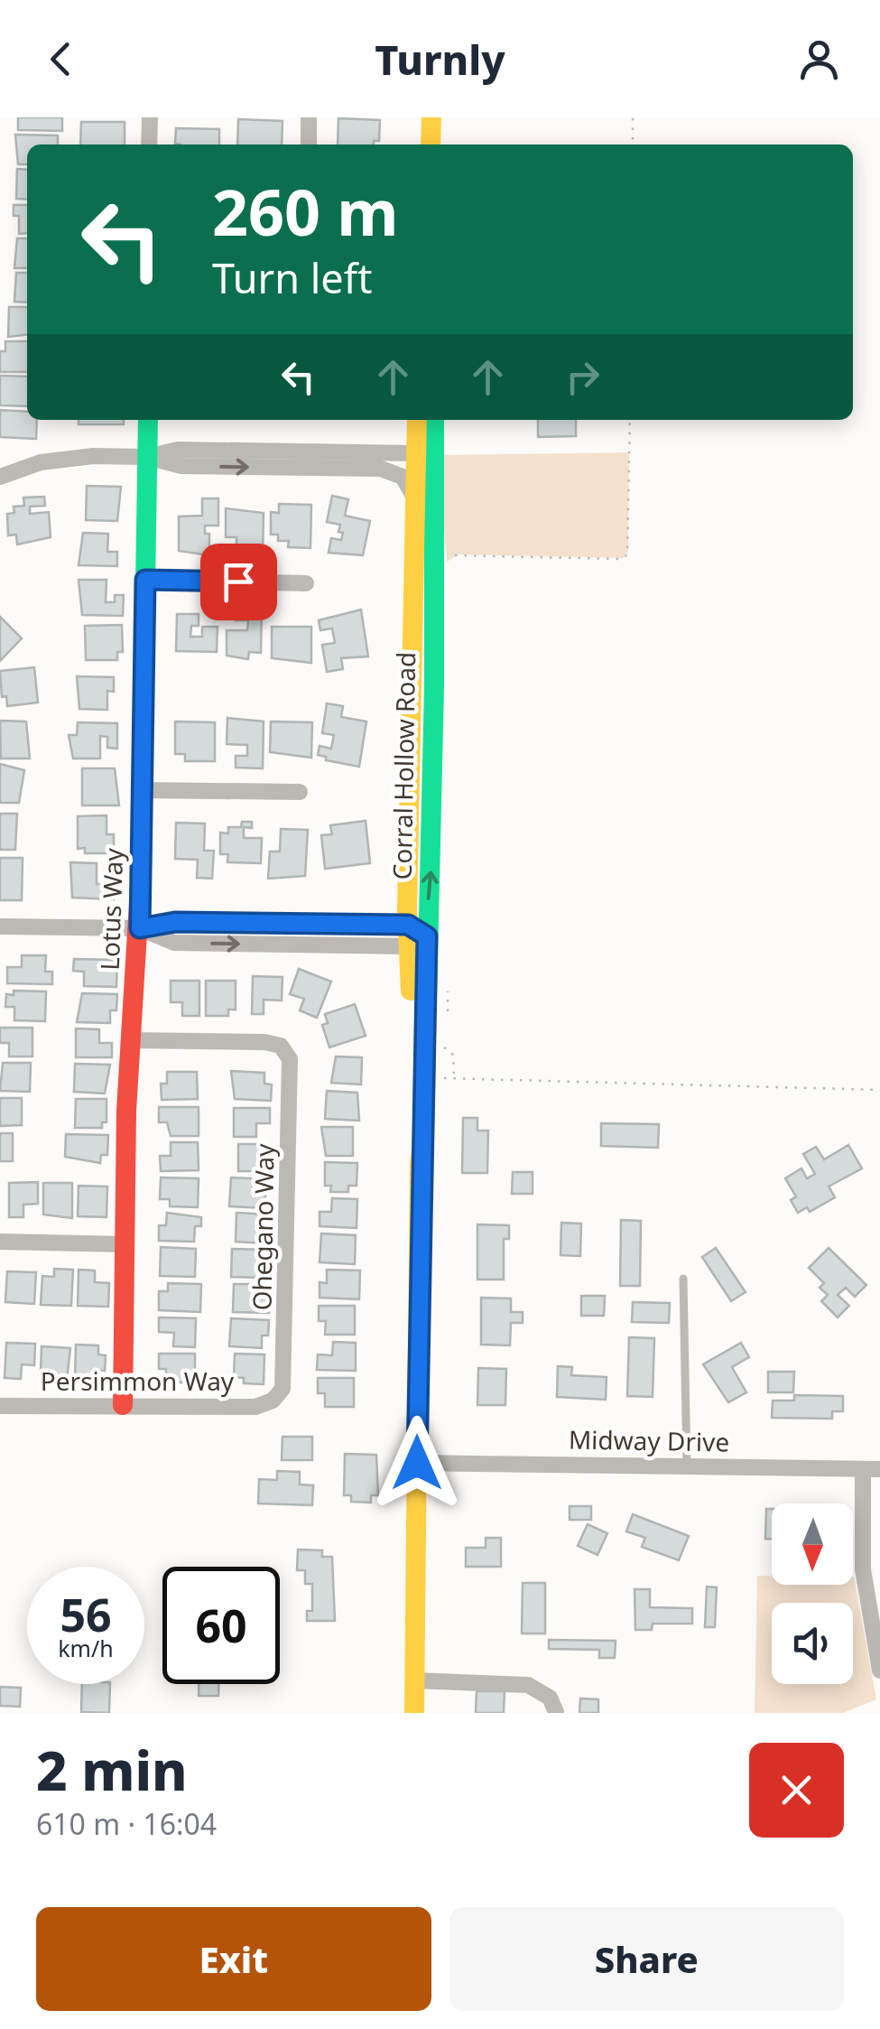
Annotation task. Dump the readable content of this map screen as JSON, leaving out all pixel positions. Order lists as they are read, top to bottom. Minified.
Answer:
{"streets":{"main road":["Corral Hollow Road","Lotus Way"],"street":["Ohegano Way","Persimmon Way","Midway Drive"]},"crossings":[["Corral Hollow Road","Midway Drive"],["Lotus Way","Ohegano Way"],["Lotus Way","Persimmon Way"],["Ohegano Way","Persimmon Way"]],"north":"bottom","page":{"header":"Turnly","turn":["260 m","Turn left"],"speed":"56 km/h","limit":"60","heading":["2 min","610 m · 16:04"],"buttons":["Exit","Share"]}}
